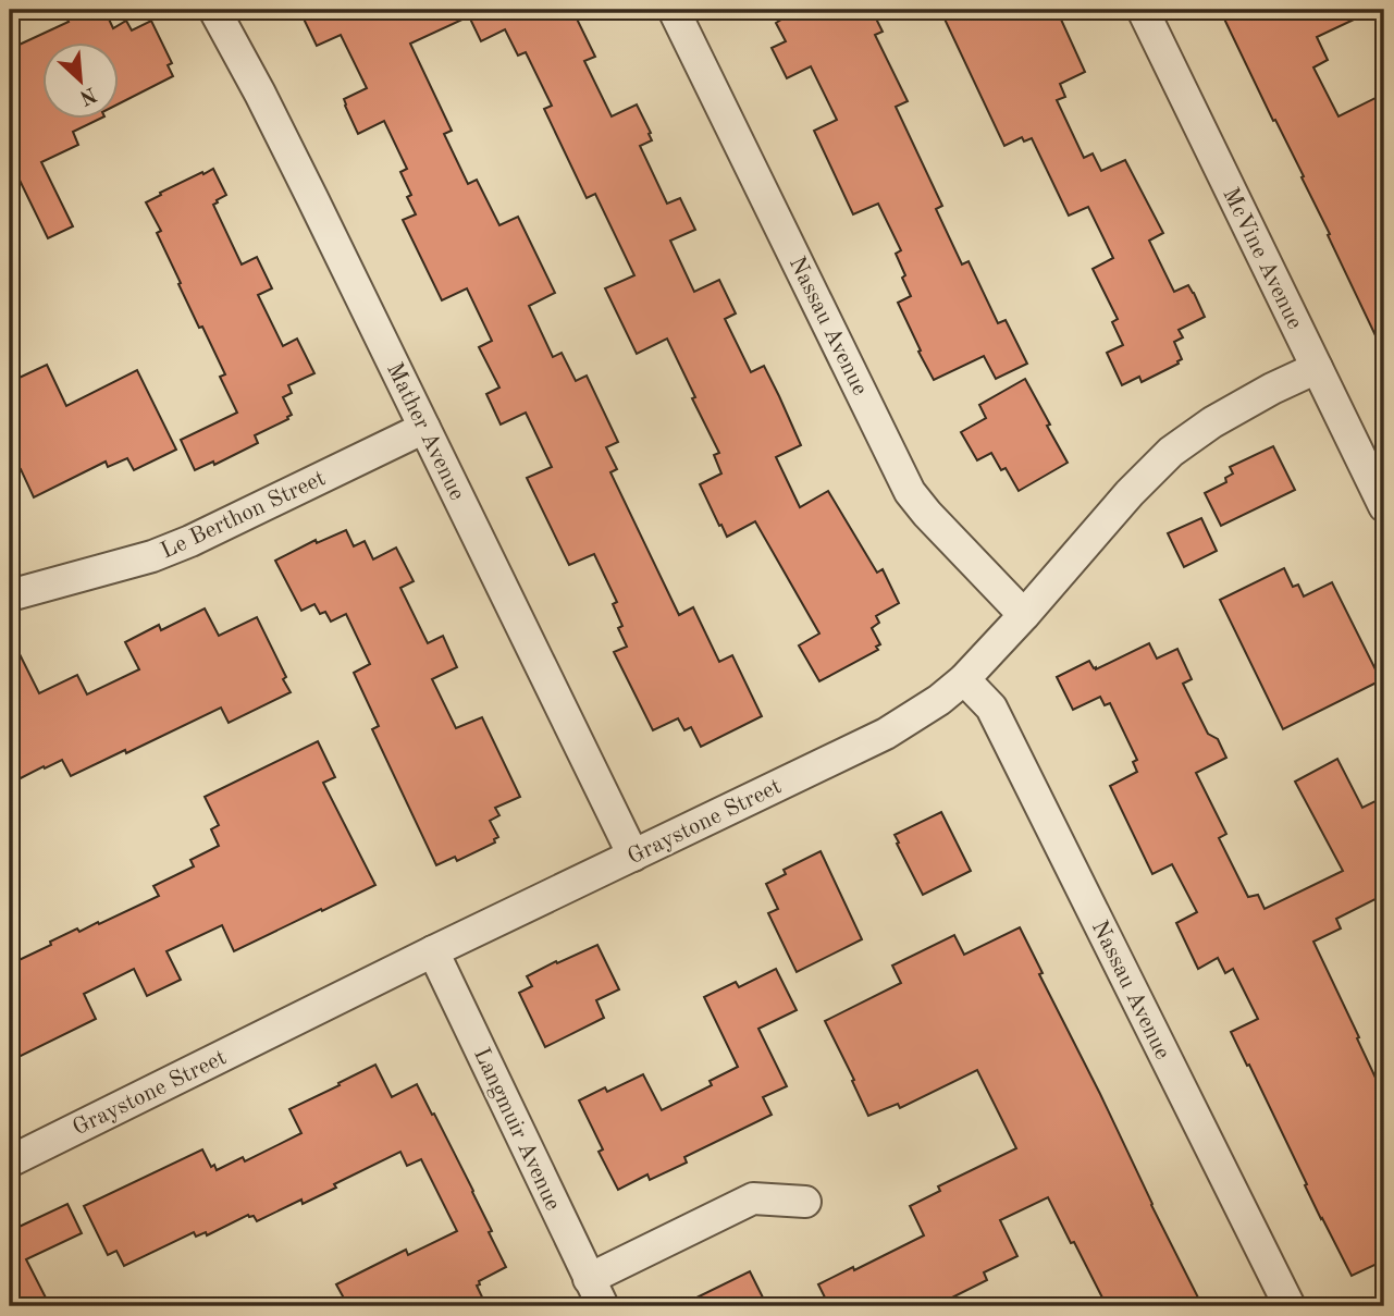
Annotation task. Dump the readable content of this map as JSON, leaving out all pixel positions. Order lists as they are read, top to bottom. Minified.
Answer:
{"streets":{"street":["McVine Avenue","Nassau Avenue","Mather Avenue","Le Berthon Street","Graystone Street","Langmuir Avenue"]},"crossings":[["McVine Avenue","Graystone Street"],["Nassau Avenue","Graystone Street"],["Mather Avenue","Le Berthon Street"],["Mather Avenue","Graystone Street"],["Graystone Street","Langmuir Avenue"]],"north":"bottom right"}
